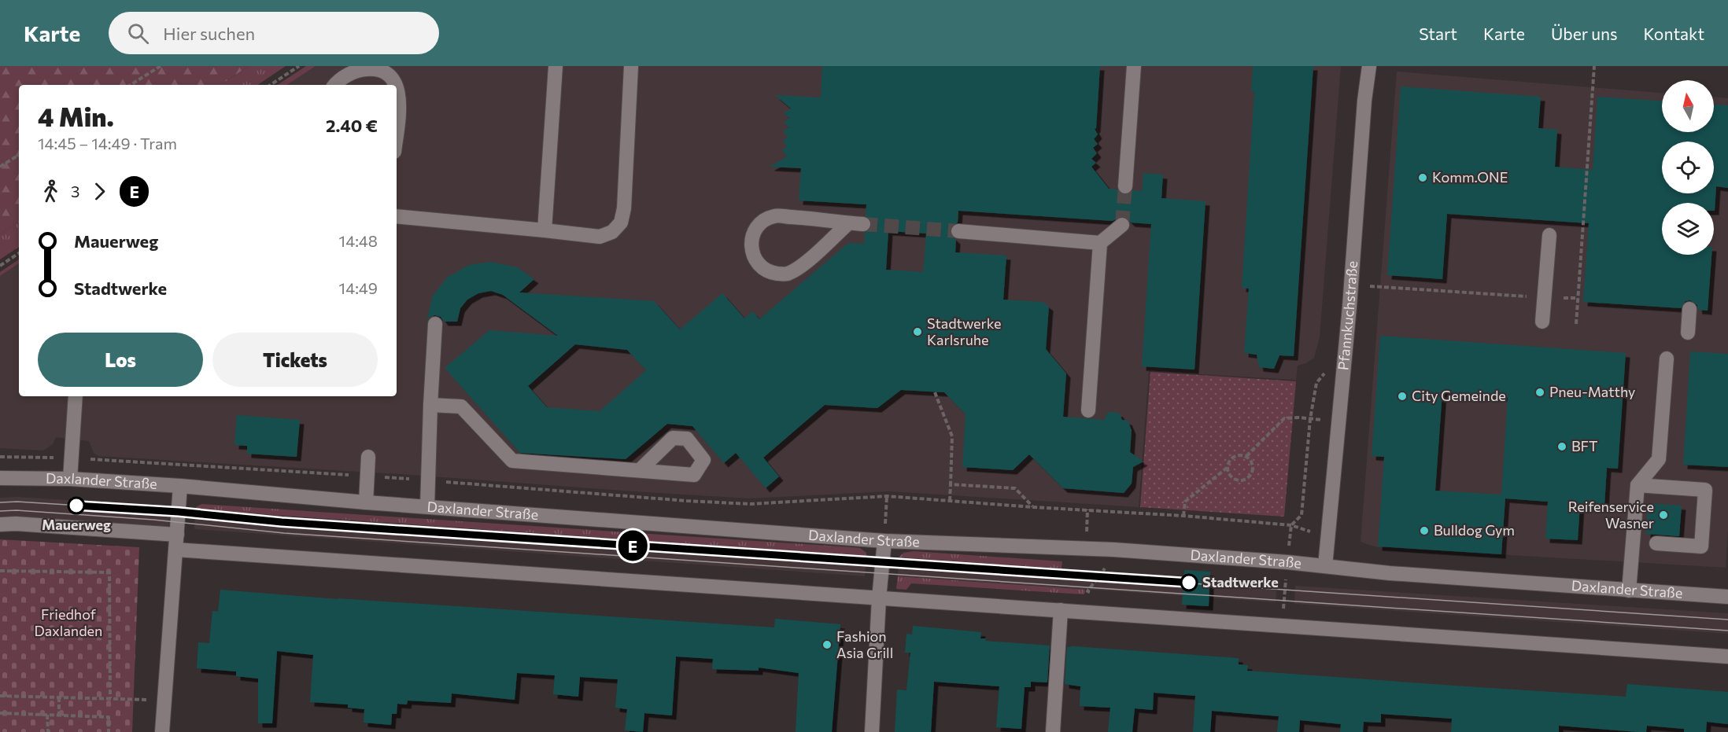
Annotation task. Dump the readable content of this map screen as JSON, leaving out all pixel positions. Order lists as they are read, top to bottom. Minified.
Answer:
{"streets":{"street":["Pfannkuchstraße","Daxlander Straße"]},"crossings":[["Pfannkuchstraße","Daxlander Straße"]],"parks":["Friedhof Daxlanden"],"places":["Komm.ONE","Stadtwerke Karlsruhe","Pneu-Matthy","City Gemeinde","BFT","Mauerweg","Reifenservice Wasner","Bulldog Gym","Stadtwerke","Fashion Asia Grill"],"lines":["tram line E"],"north":"top","page":{"header":"Karte","search":"Hier suchen","nav":["Start","Karte","Über uns","Kontakt"],"on_map":"E","heading":["4 Min.","14:45 – 14:49 · Tram","2.40 €"],"legs":["3","E"],"list":[{"name":"Mauerweg","value":"14:48"},{"name":"Stadtwerke","value":"14:49"}],"buttons":["Los","Tickets"]}}
